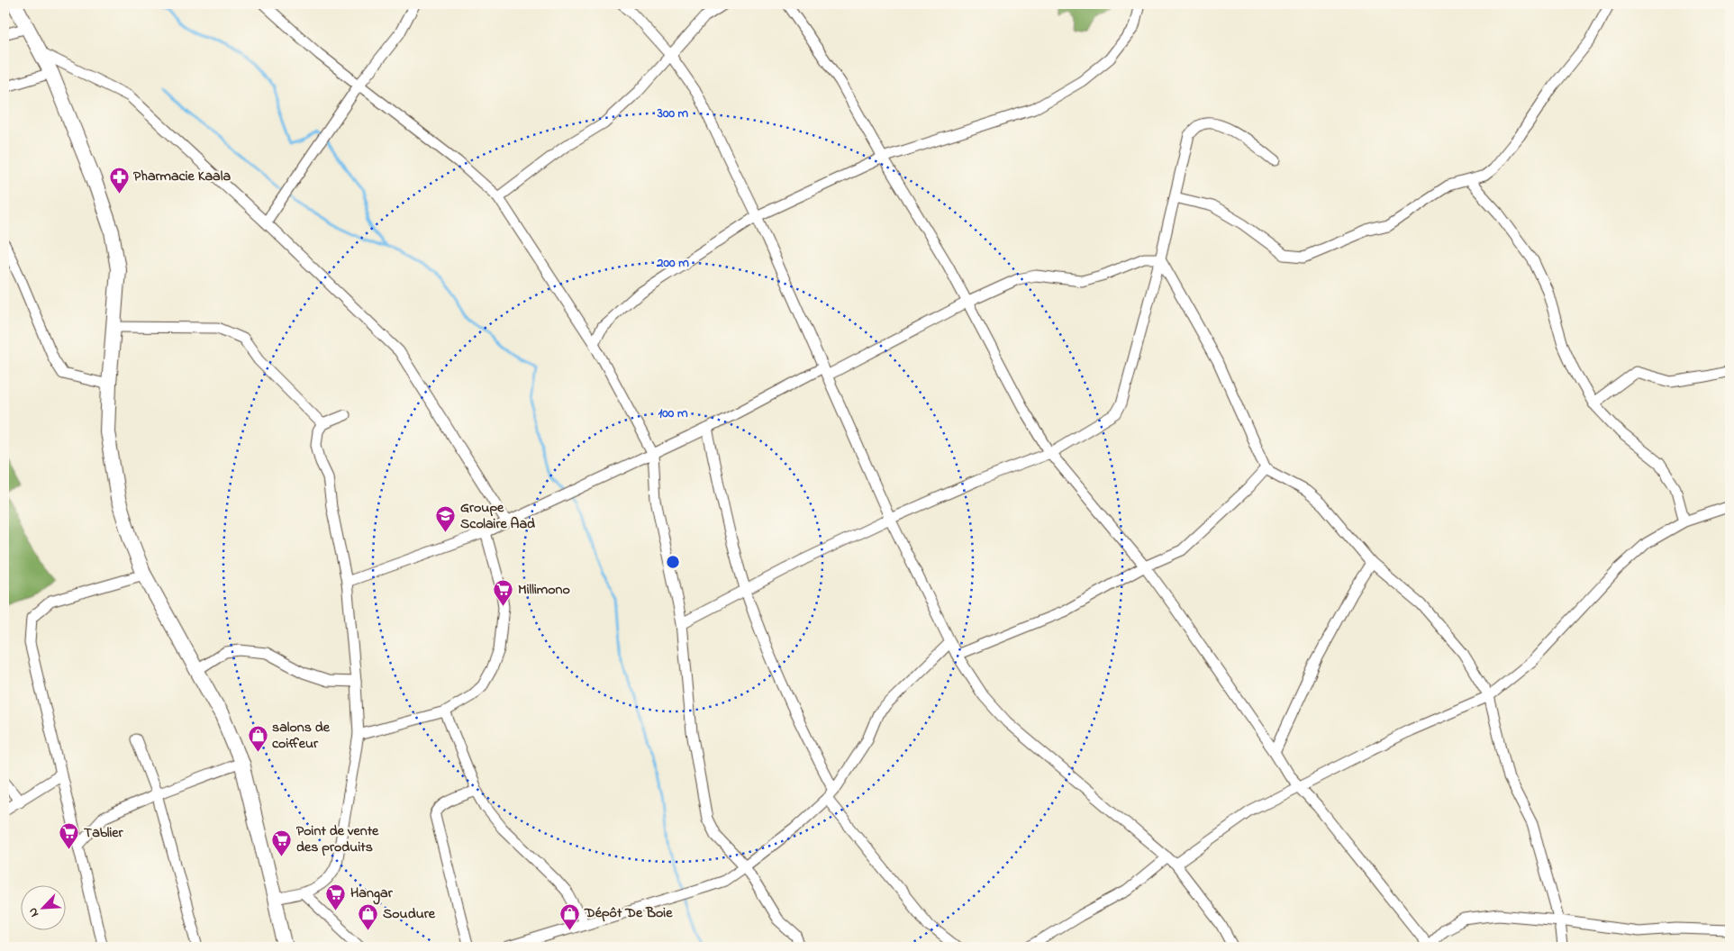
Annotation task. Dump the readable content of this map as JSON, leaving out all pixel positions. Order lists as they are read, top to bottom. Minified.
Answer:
{"places":{"pharmacy":["Pharmacie Kaala"],"school or university":["Groupe Scolaire Aad"],"supermarket":["Millimono","Tablier","Point de vente des produits","Hangar"],"shop":["salons de coiffeur","Dépôt De Boie","Soudure"]},"north":"bottom left","rings":["300 m","200 m","100 m"]}
